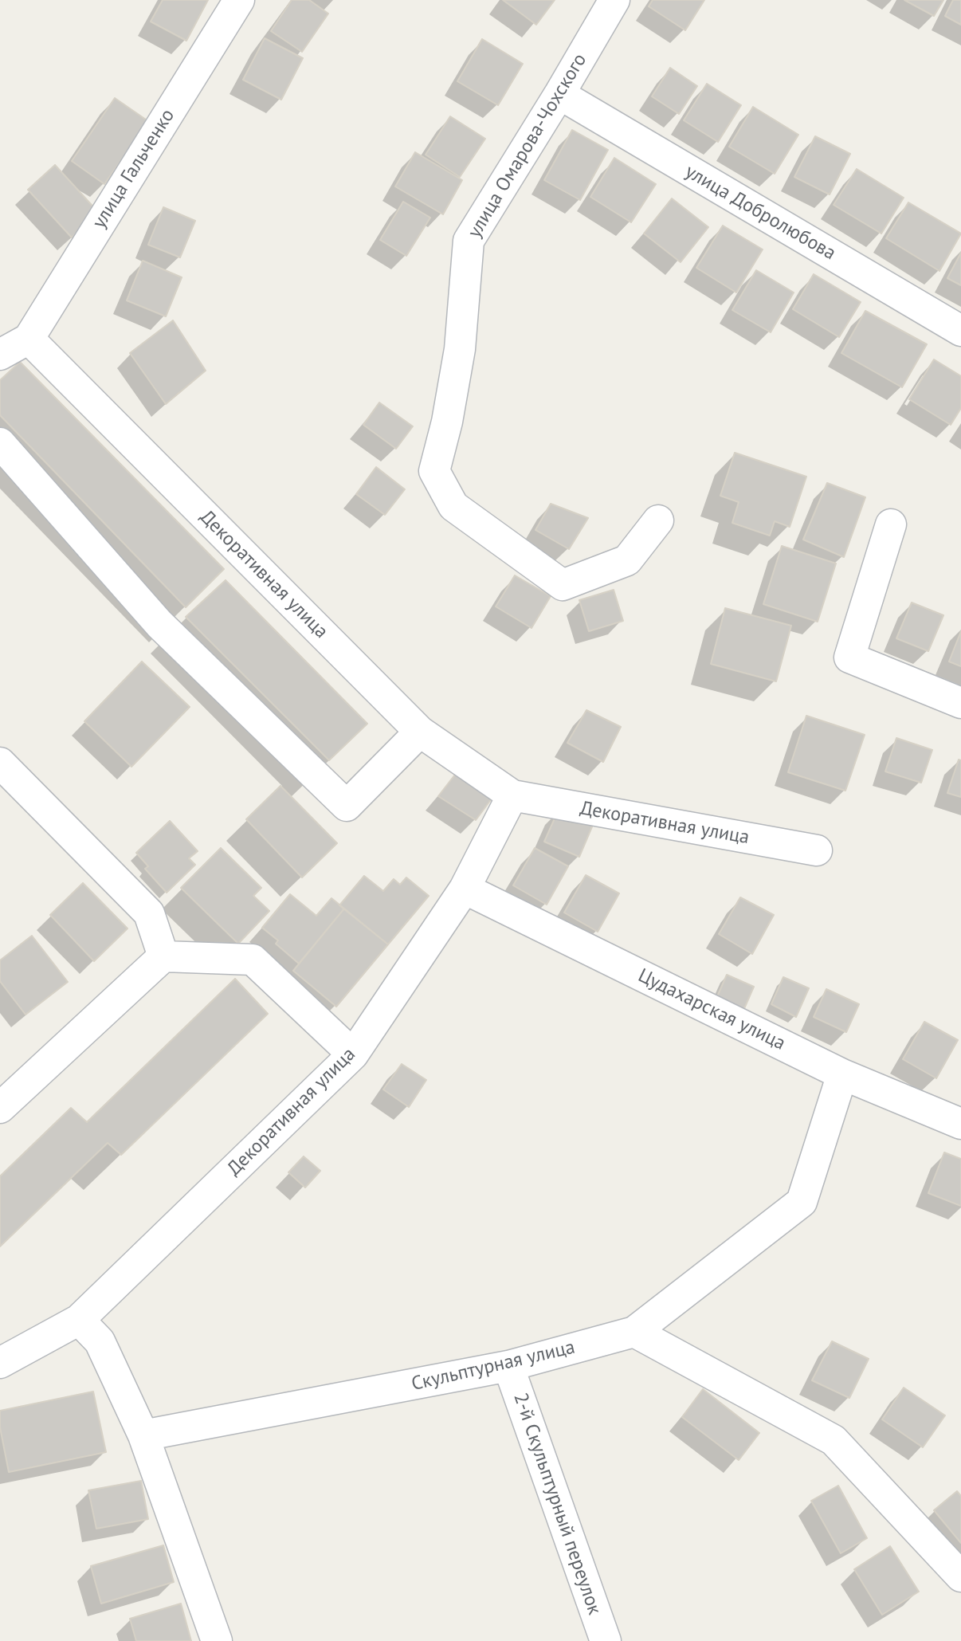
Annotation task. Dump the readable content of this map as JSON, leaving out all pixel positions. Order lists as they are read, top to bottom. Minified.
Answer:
{"streets":{"street":["улица Омарова-Чохского","улица Гальченко","улица Добролюбова","Декоративная улица","Цудахарская улица","Скульптурная улица","2-й Скульптурный переулок"]},"crossings":[["улица Омарова-Чохского","улица Добролюбова"],["улица Гальченко","Декоративная улица"],["Декоративная улица","Цудахарская улица"],["Цудахарская улица","Скульптурная улица"],["Скульптурная улица","2-й Скульптурный переулок"]]}
